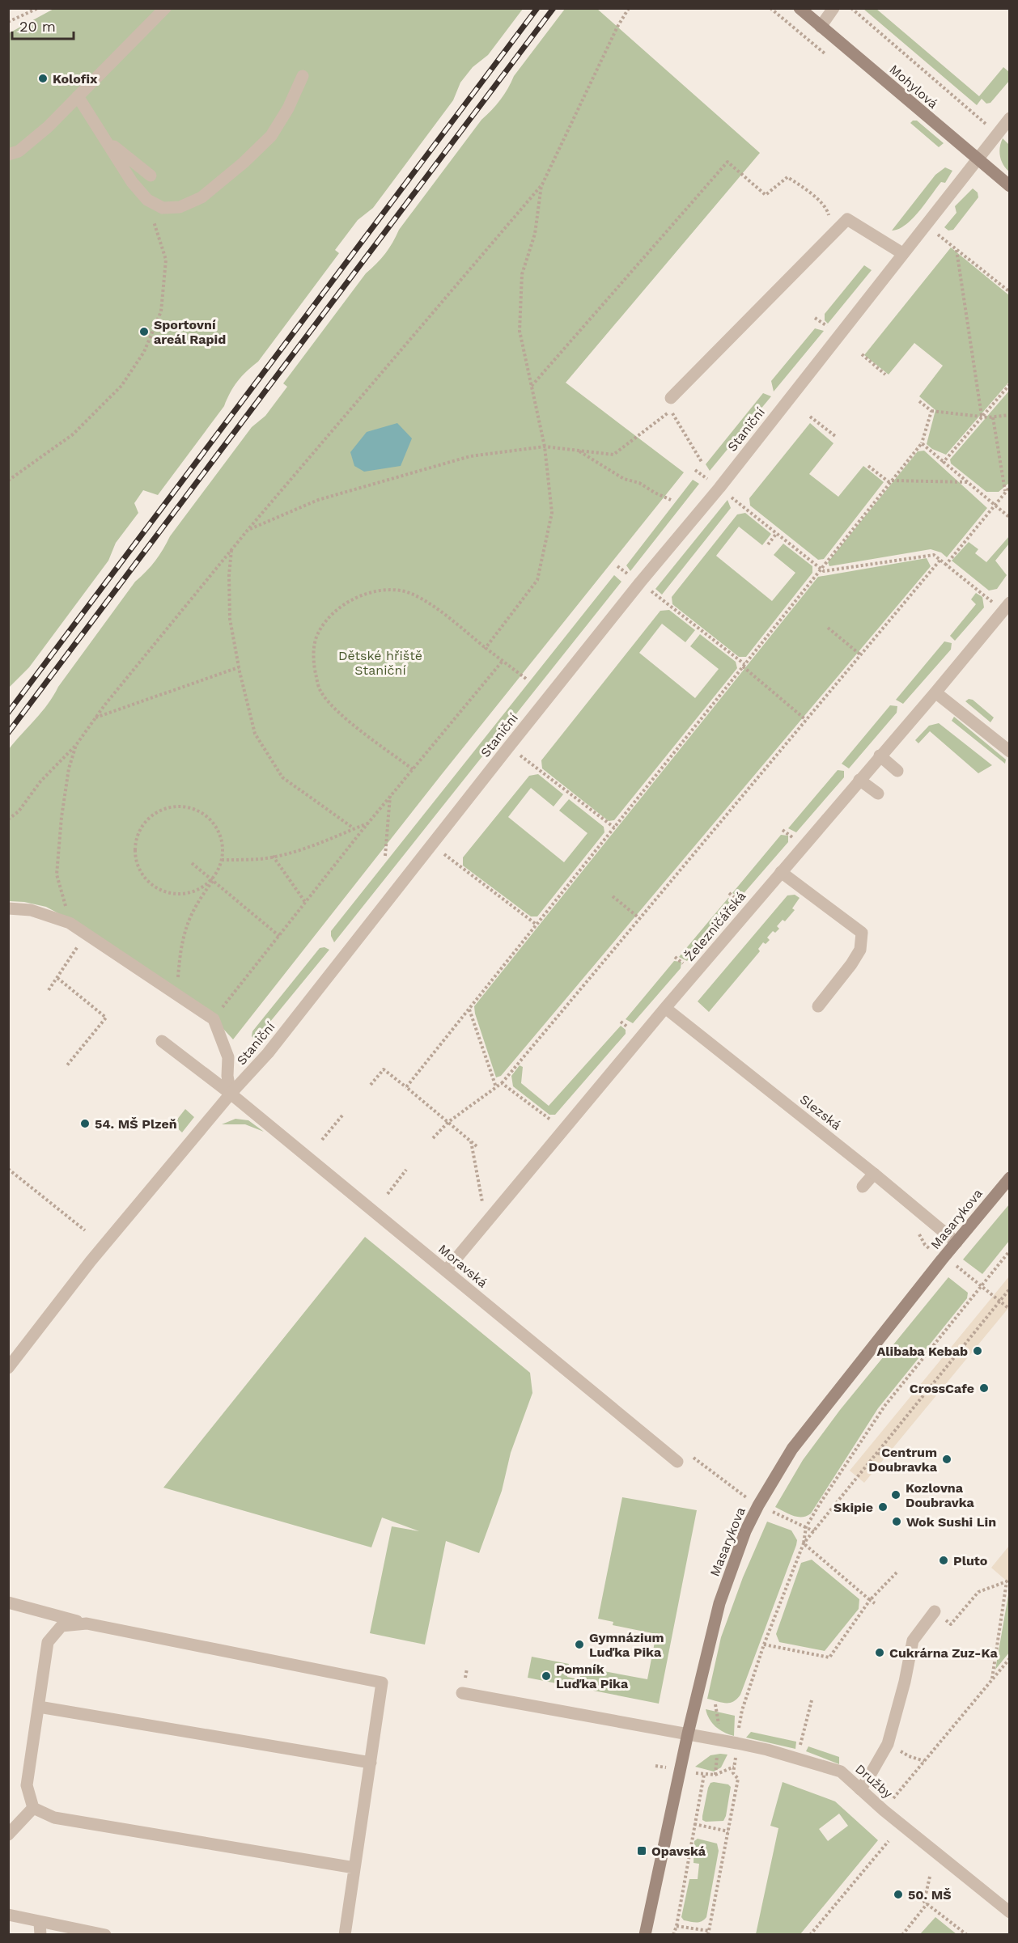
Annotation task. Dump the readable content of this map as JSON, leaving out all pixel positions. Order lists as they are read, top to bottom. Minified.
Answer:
{"streets":{"street":["Mohylová","Staniční","Železničářská","Slezská","Masarykova","Moravská","Družby"]},"crossings":[["Mohylová","Staniční"],["Staniční","Moravská"],["Železničářská","Slezská"],["Železničářská","Moravská"],["Slezská","Masarykova"],["Masarykova","Družby"]],"parks":["Dětské hřiště Staniční"],"places":{"other":["Kolofix","Sportovní areál Rapid","54. MŠ Plzeň","Alibaba Kebab","CrossCafe","Centrum Doubravka","Kozlovna Doubravka","Skipie","Wok Sushi Lin","Pluto","Gymnázium Luďka Pika","Cukrárna Zuz-Ka","Pomník Luďka Pika","50. MŠ"],"transit":["Opavská"]},"scale_bar":"20 m"}
